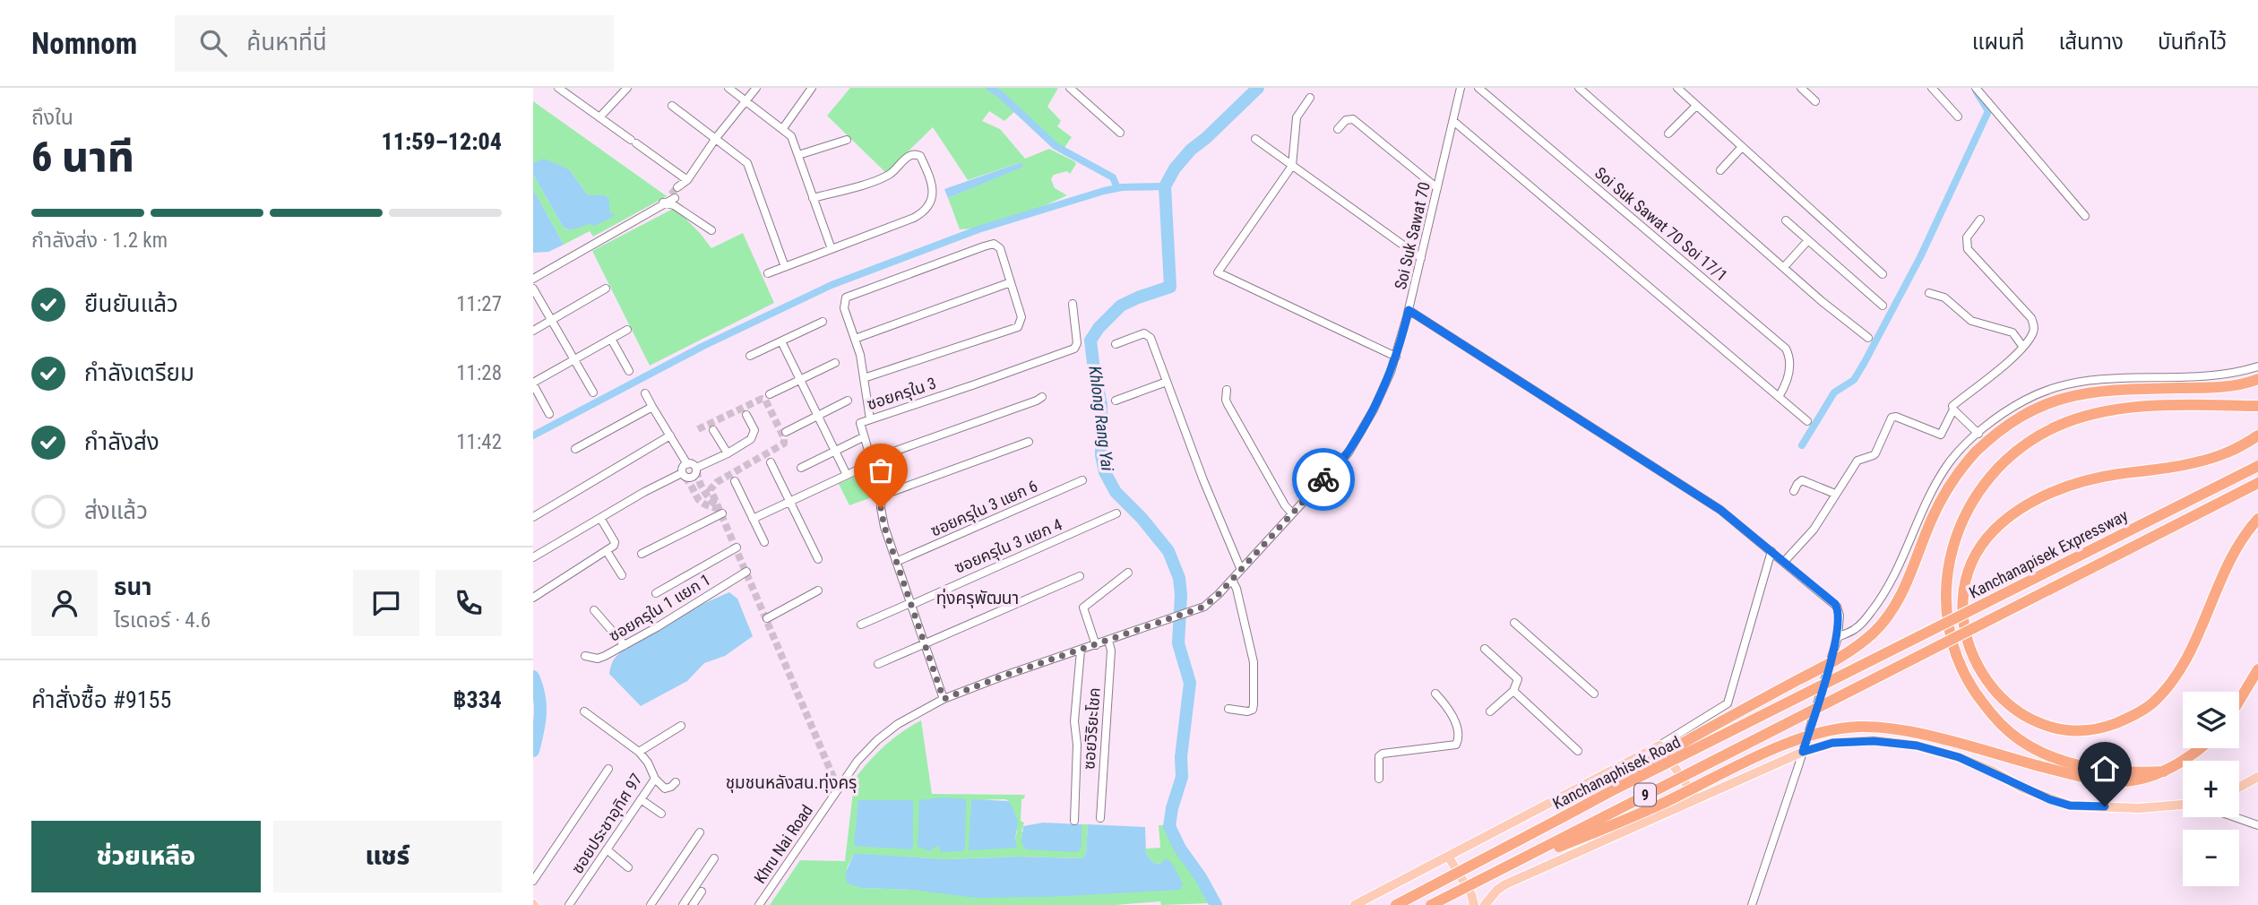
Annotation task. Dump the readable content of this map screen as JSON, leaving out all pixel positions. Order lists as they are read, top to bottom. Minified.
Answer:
{"streets":{"highway":["Kanchanapisek Expressway","Kanchanaphisek Road","9"],"street":["Soi Suk Sawat 70 Soi 17/1","Soi Suk Sawat 70","ซอยครุใน 3","ซอยครุใน 3 แยก 6","ซอยครุใน 3 แยก 4","ซอยครุใน 1 แยก 1","ซอยวิริยะโชค","ซอยประชาอุทิศ 97","Khru Nai Road"]},"crossings":[["Soi Suk Sawat 70","Khru Nai Road"],["ซอยครุใน 3","ซอยครุใน 3 แยก 6"],["ซอยครุใน 3","ซอยครุใน 3 แยก 4"],["ซอยครุใน 3","Khru Nai Road"],["Kanchanapisek Expressway","Kanchanaphisek Road"],["ซอยวิริยะโชค","Khru Nai Road"]],"districts":["ทุ่งครุพัฒนา","ชุมชนหลังสน.ทุ่งครุ"],"water":["Khlong Rang Yai"],"page":{"header":"Nomnom","search":"ค้นหาที่นี่","nav":["แผนที่","เส้นทาง","บันทึกไว้"],"heading":["6 นาที","ถึงใน","11:59–12:04"],"panel":["ธนา","ไรเดอร์ · 4.6","คำสั่งซื้อ #9155","฿334"],"bar":"กำลังส่ง · 1.2 km","list":[["ยืนยันแล้ว","11:27"],["กำลังเตรียม","11:28"],["กำลังส่ง","11:42"],"ส่งแล้ว"],"map_buttons":["+","−"],"buttons":["ช่วยเหลือ","แชร์"]}}
